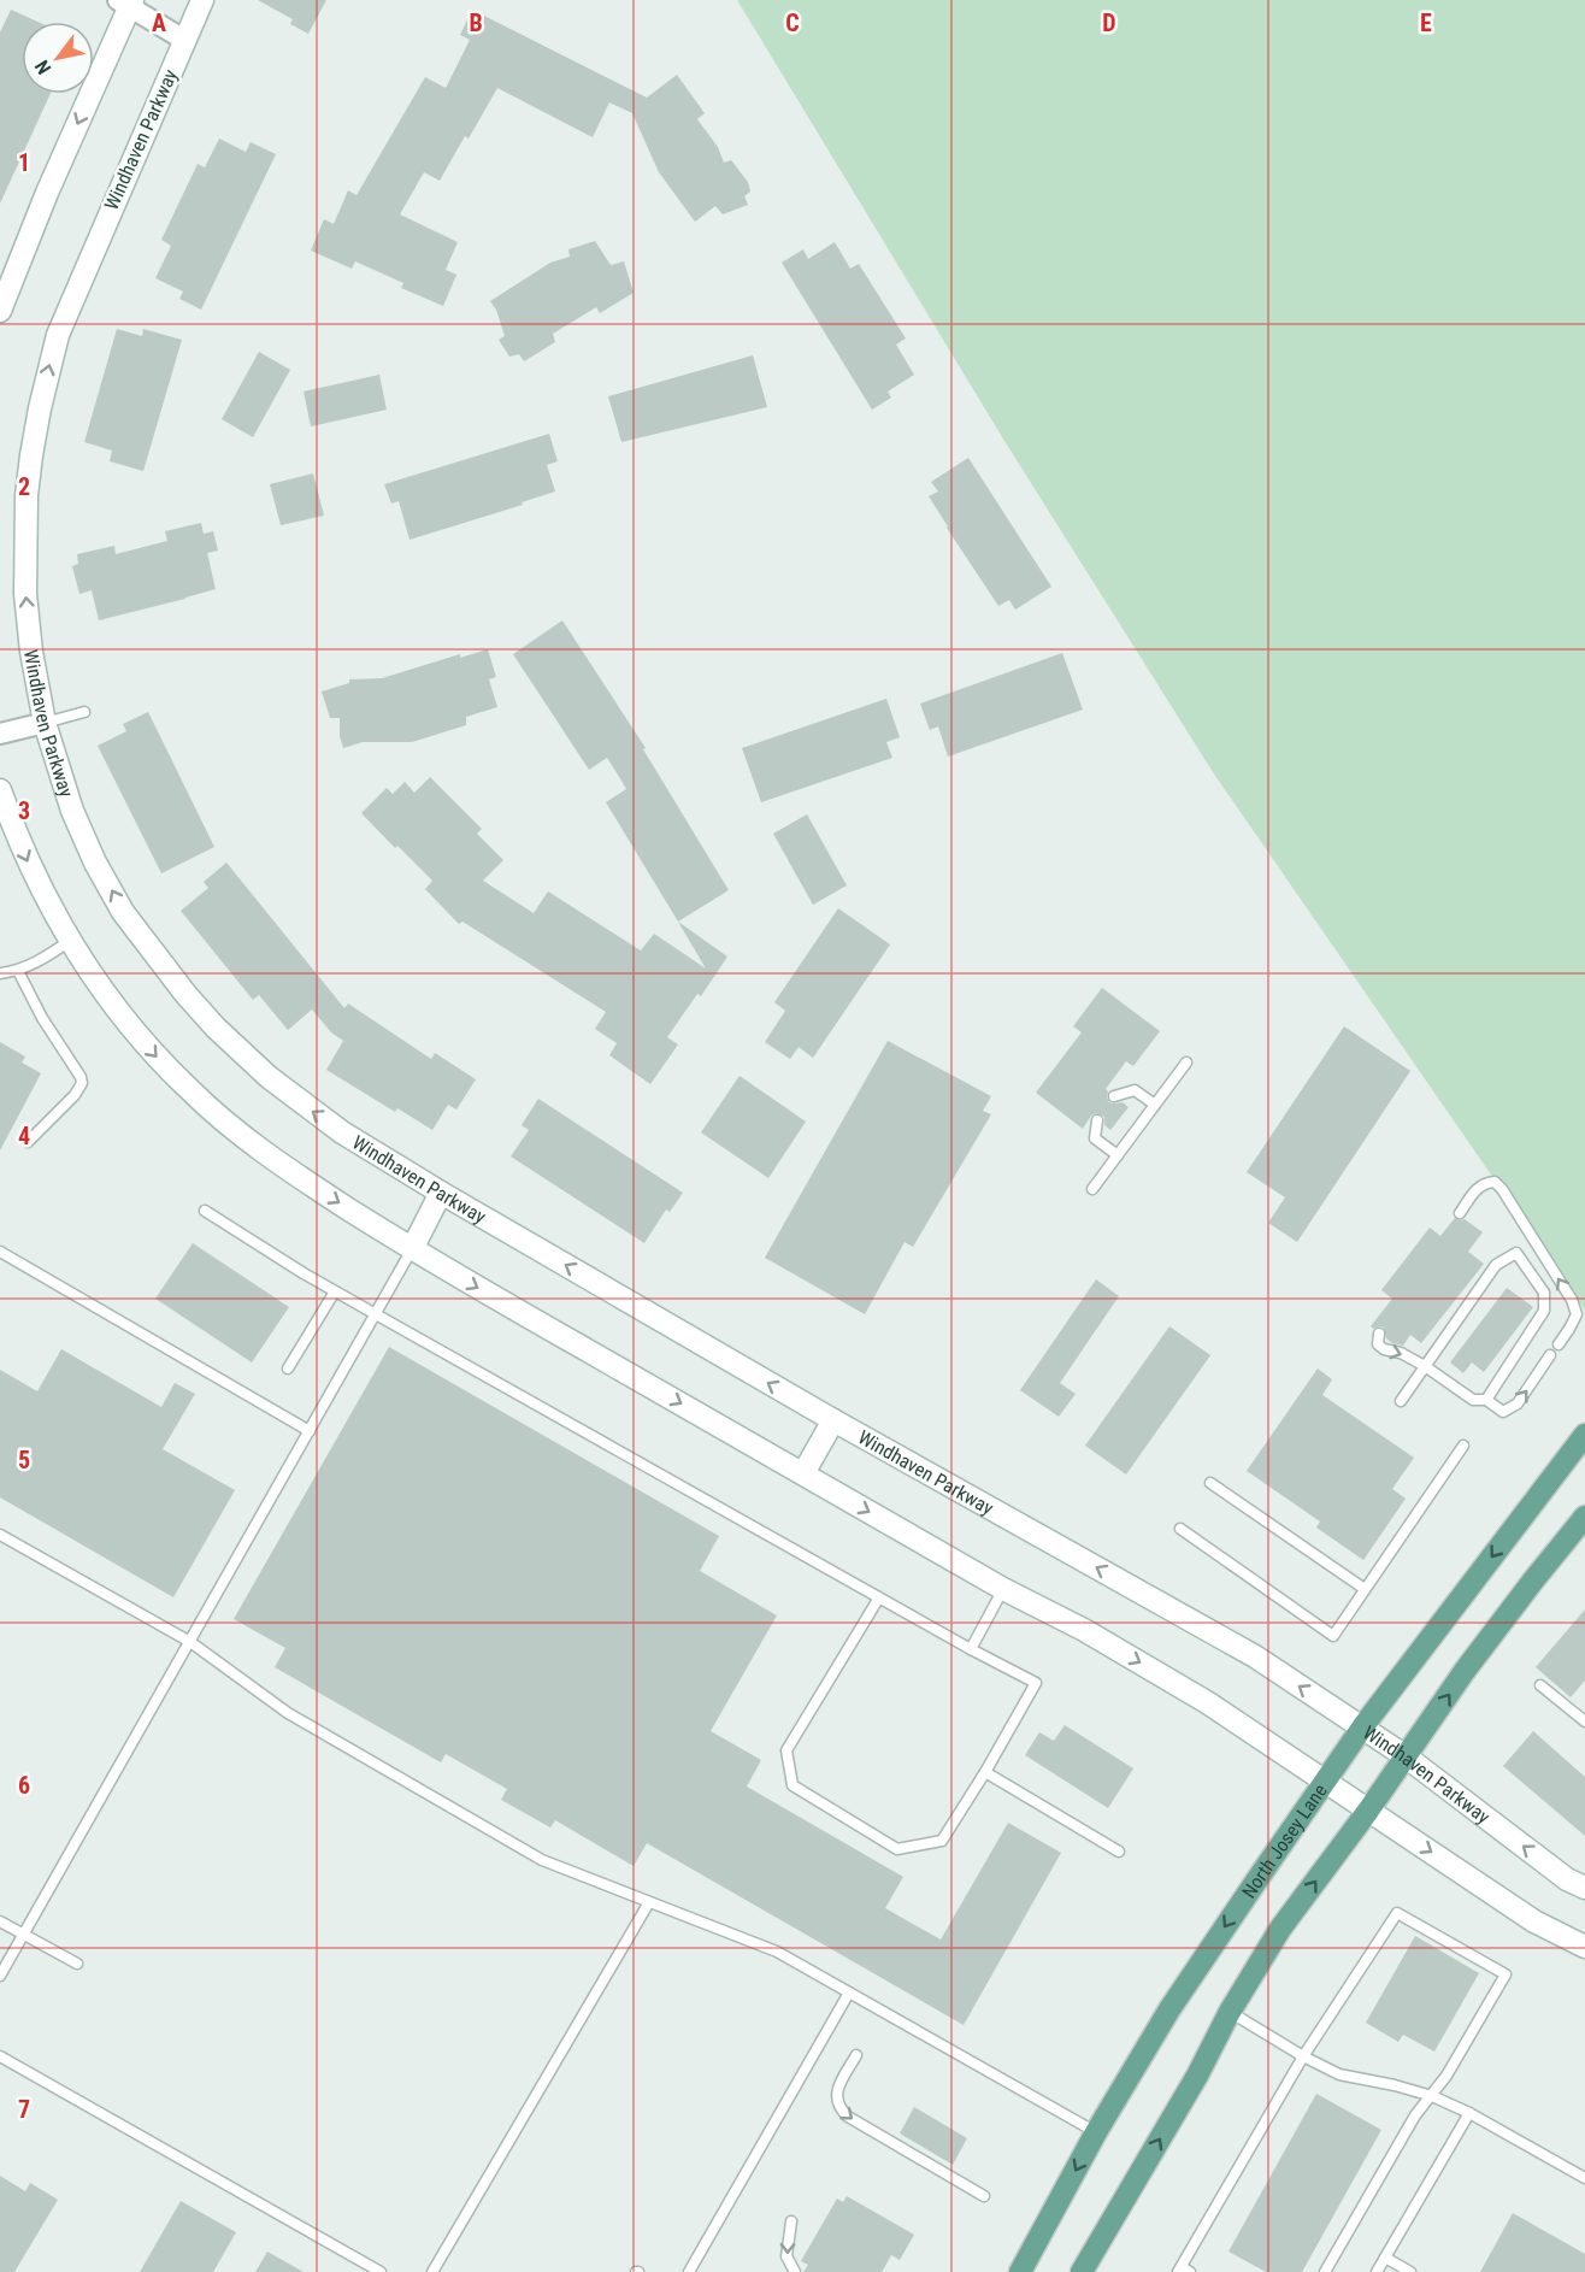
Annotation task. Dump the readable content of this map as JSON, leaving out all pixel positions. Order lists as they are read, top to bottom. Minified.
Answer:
{"streets":{"main road":["Windhaven Parkway","North Josey Lane"]},"crossings":[["Windhaven Parkway","North Josey Lane"]],"north":"bottom left","grid":{"columns":["A","B","C","D","E"],"rows":["1","2","3","4","5","6","7"]}}
